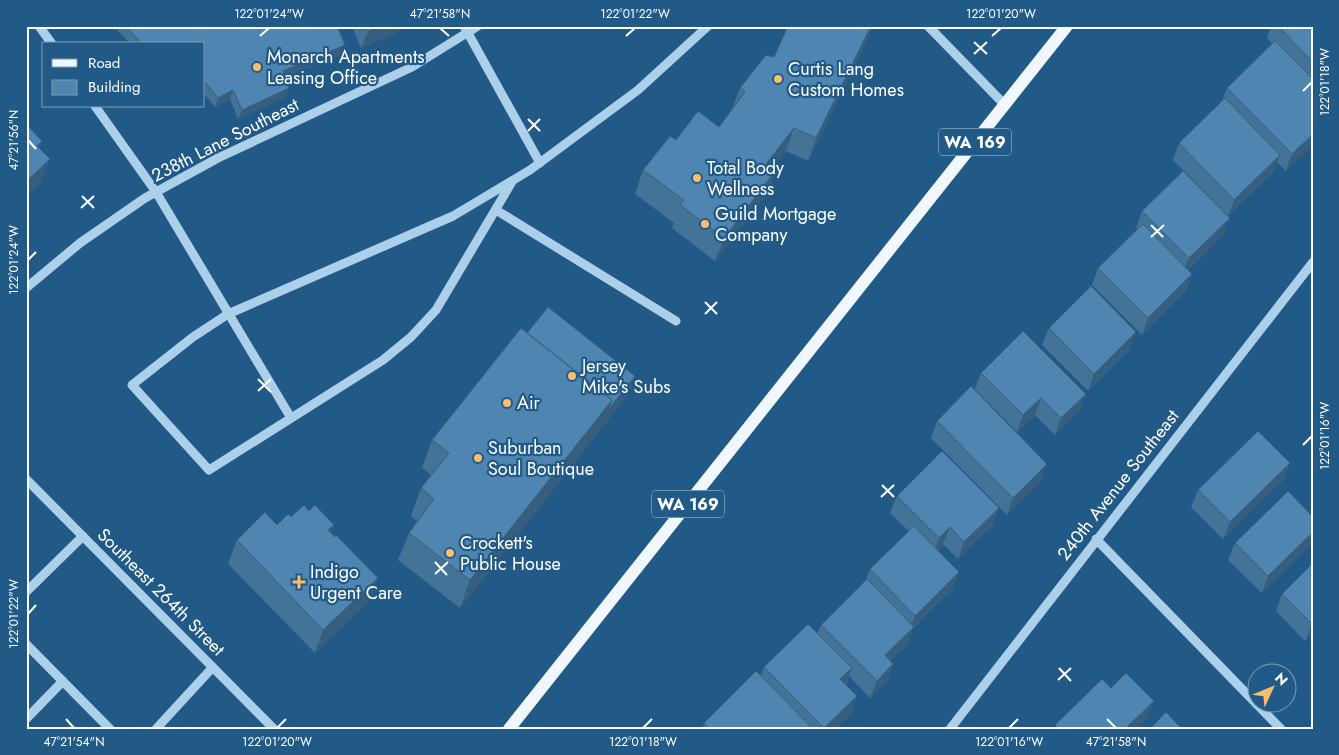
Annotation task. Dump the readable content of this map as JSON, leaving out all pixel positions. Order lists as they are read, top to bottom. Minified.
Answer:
{"streets":{"main road":["WA 169"],"street":["238th Lane Southeast","240th Avenue Southeast","Southeast 264th Street"]},"places":{"other":["Monarch Apartments Leasing Office","Curtis Lang Custom Homes","Total Body Wellness","Guild Mortgage Company","Jersey Mike's Subs","Air","Suburban Soul Boutique","Crockett's Public House"],"health":["Indigo Urgent Care"]},"legend":["Road","Building"],"north":"top right","coordinates":["122°01'24\"W","47°21'58\"N","122°01'22\"W","122°01'20\"W","122°01'18\"W","47°21'56\"N","122°01'16\"W","47°21'54\"N"]}
